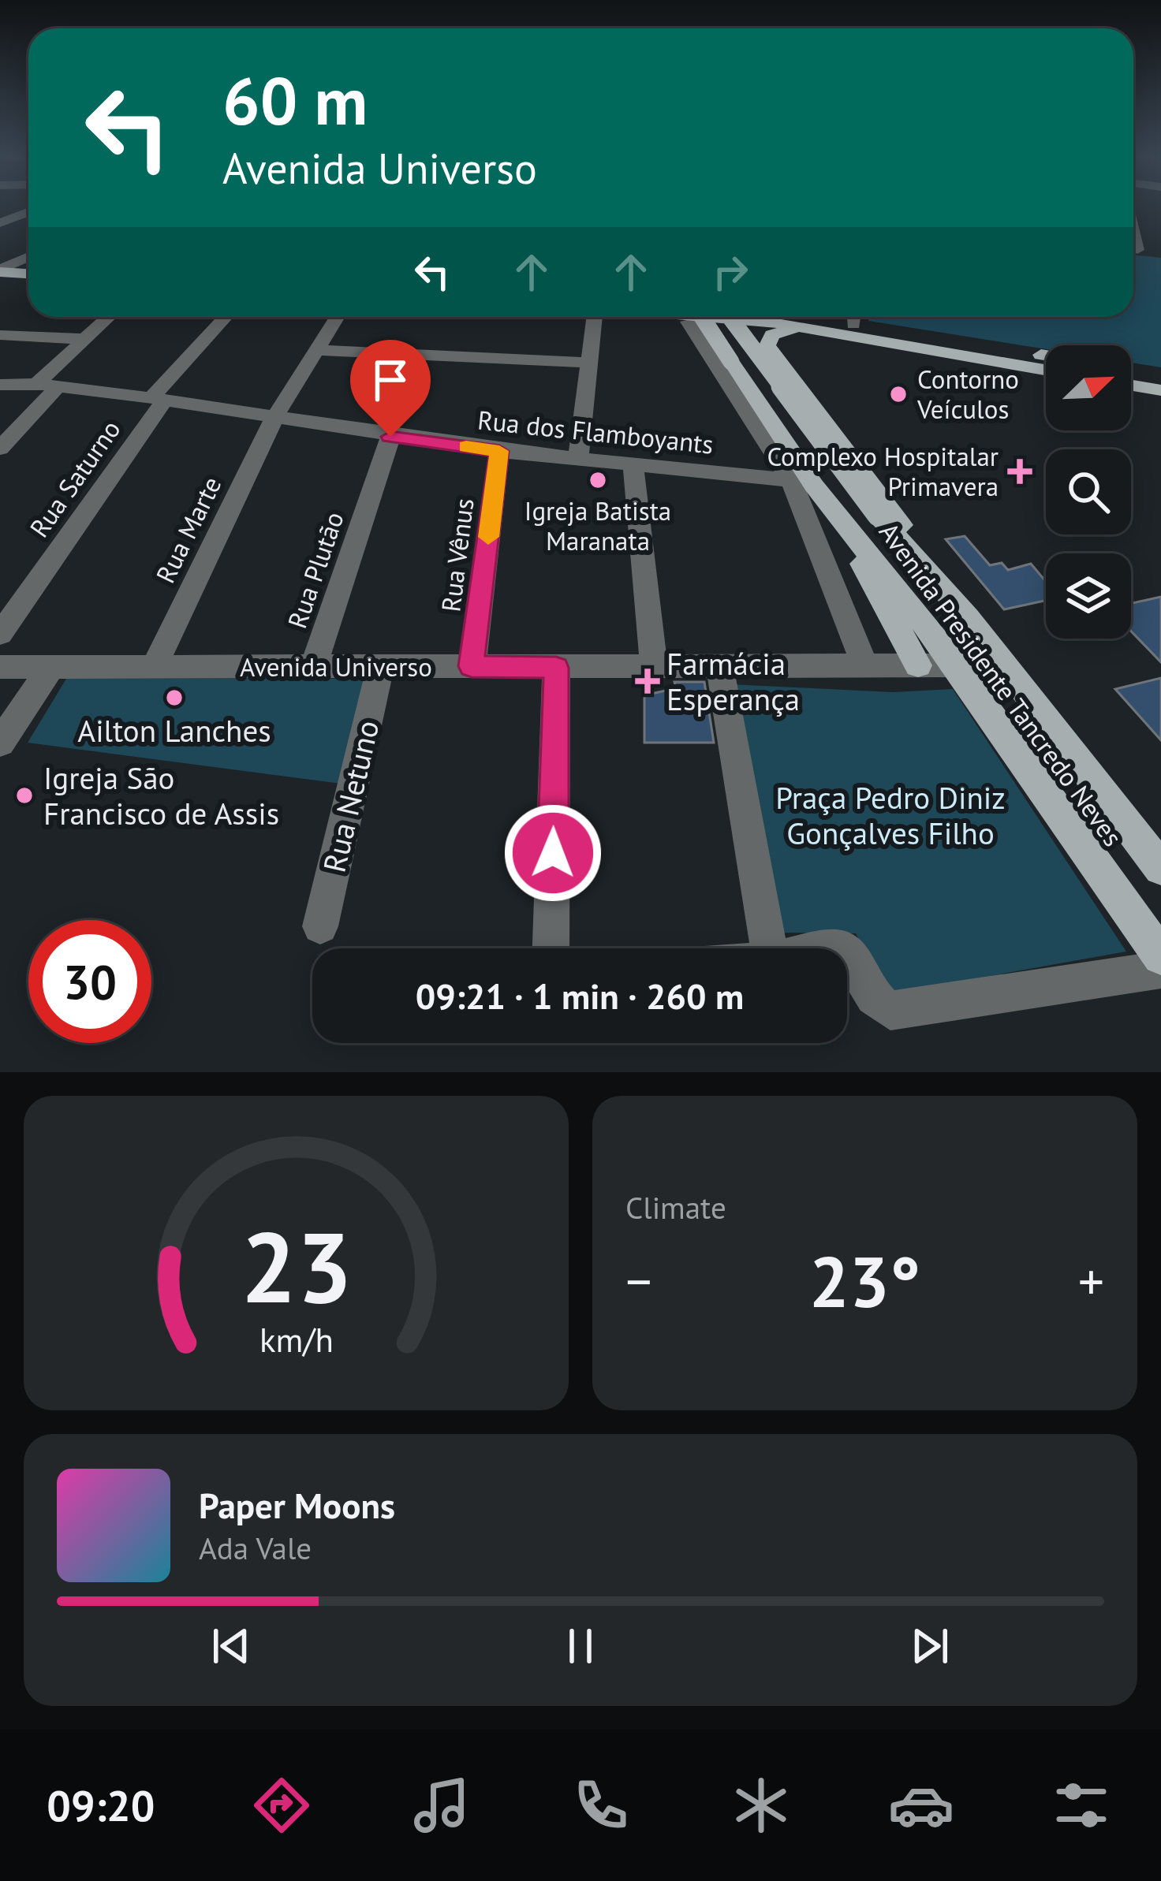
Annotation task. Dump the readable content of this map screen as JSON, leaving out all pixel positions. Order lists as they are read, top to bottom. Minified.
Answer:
{"streets":{"main road":["Avenida Presidente Tancredo Neves"],"street":["Rua dos Flamboyants","Rua Saturno","Rua Marte","Rua Vênus","Rua Plutão","Avenida Universo","Rua Netuno"]},"crossings":[["Rua dos Flamboyants","Rua Saturno"],["Rua dos Flamboyants","Rua Marte"],["Rua dos Flamboyants","Rua Vênus"],["Rua dos Flamboyants","Rua Plutão"],["Rua Marte","Avenida Universo"],["Rua Vênus","Avenida Universo"],["Rua Plutão","Avenida Universo"],["Avenida Universo","Avenida Presidente Tancredo Neves"],["Avenida Universo","Rua Netuno"]],"parks":["Praça Pedro Diniz Gonçalves Filho"],"places":{"other":["Contorno Veículos","Igreja Batista Maranata","Ailton Lanches","Igreja São Francisco de Assis"],"health":["Complexo Hospitalar Primavera","Farmácia Esperança"]},"north":"top right","page":{"turn":["60 m","Avenida Universo"],"limit":"30","trip":"09:21 · 1 min · 260 m","tile":"Climate","heat":["−","23°","+"],"song":["Paper Moons","Ada Vale"],"tabs":"09:20","gauge":["23","km/h"]}}
